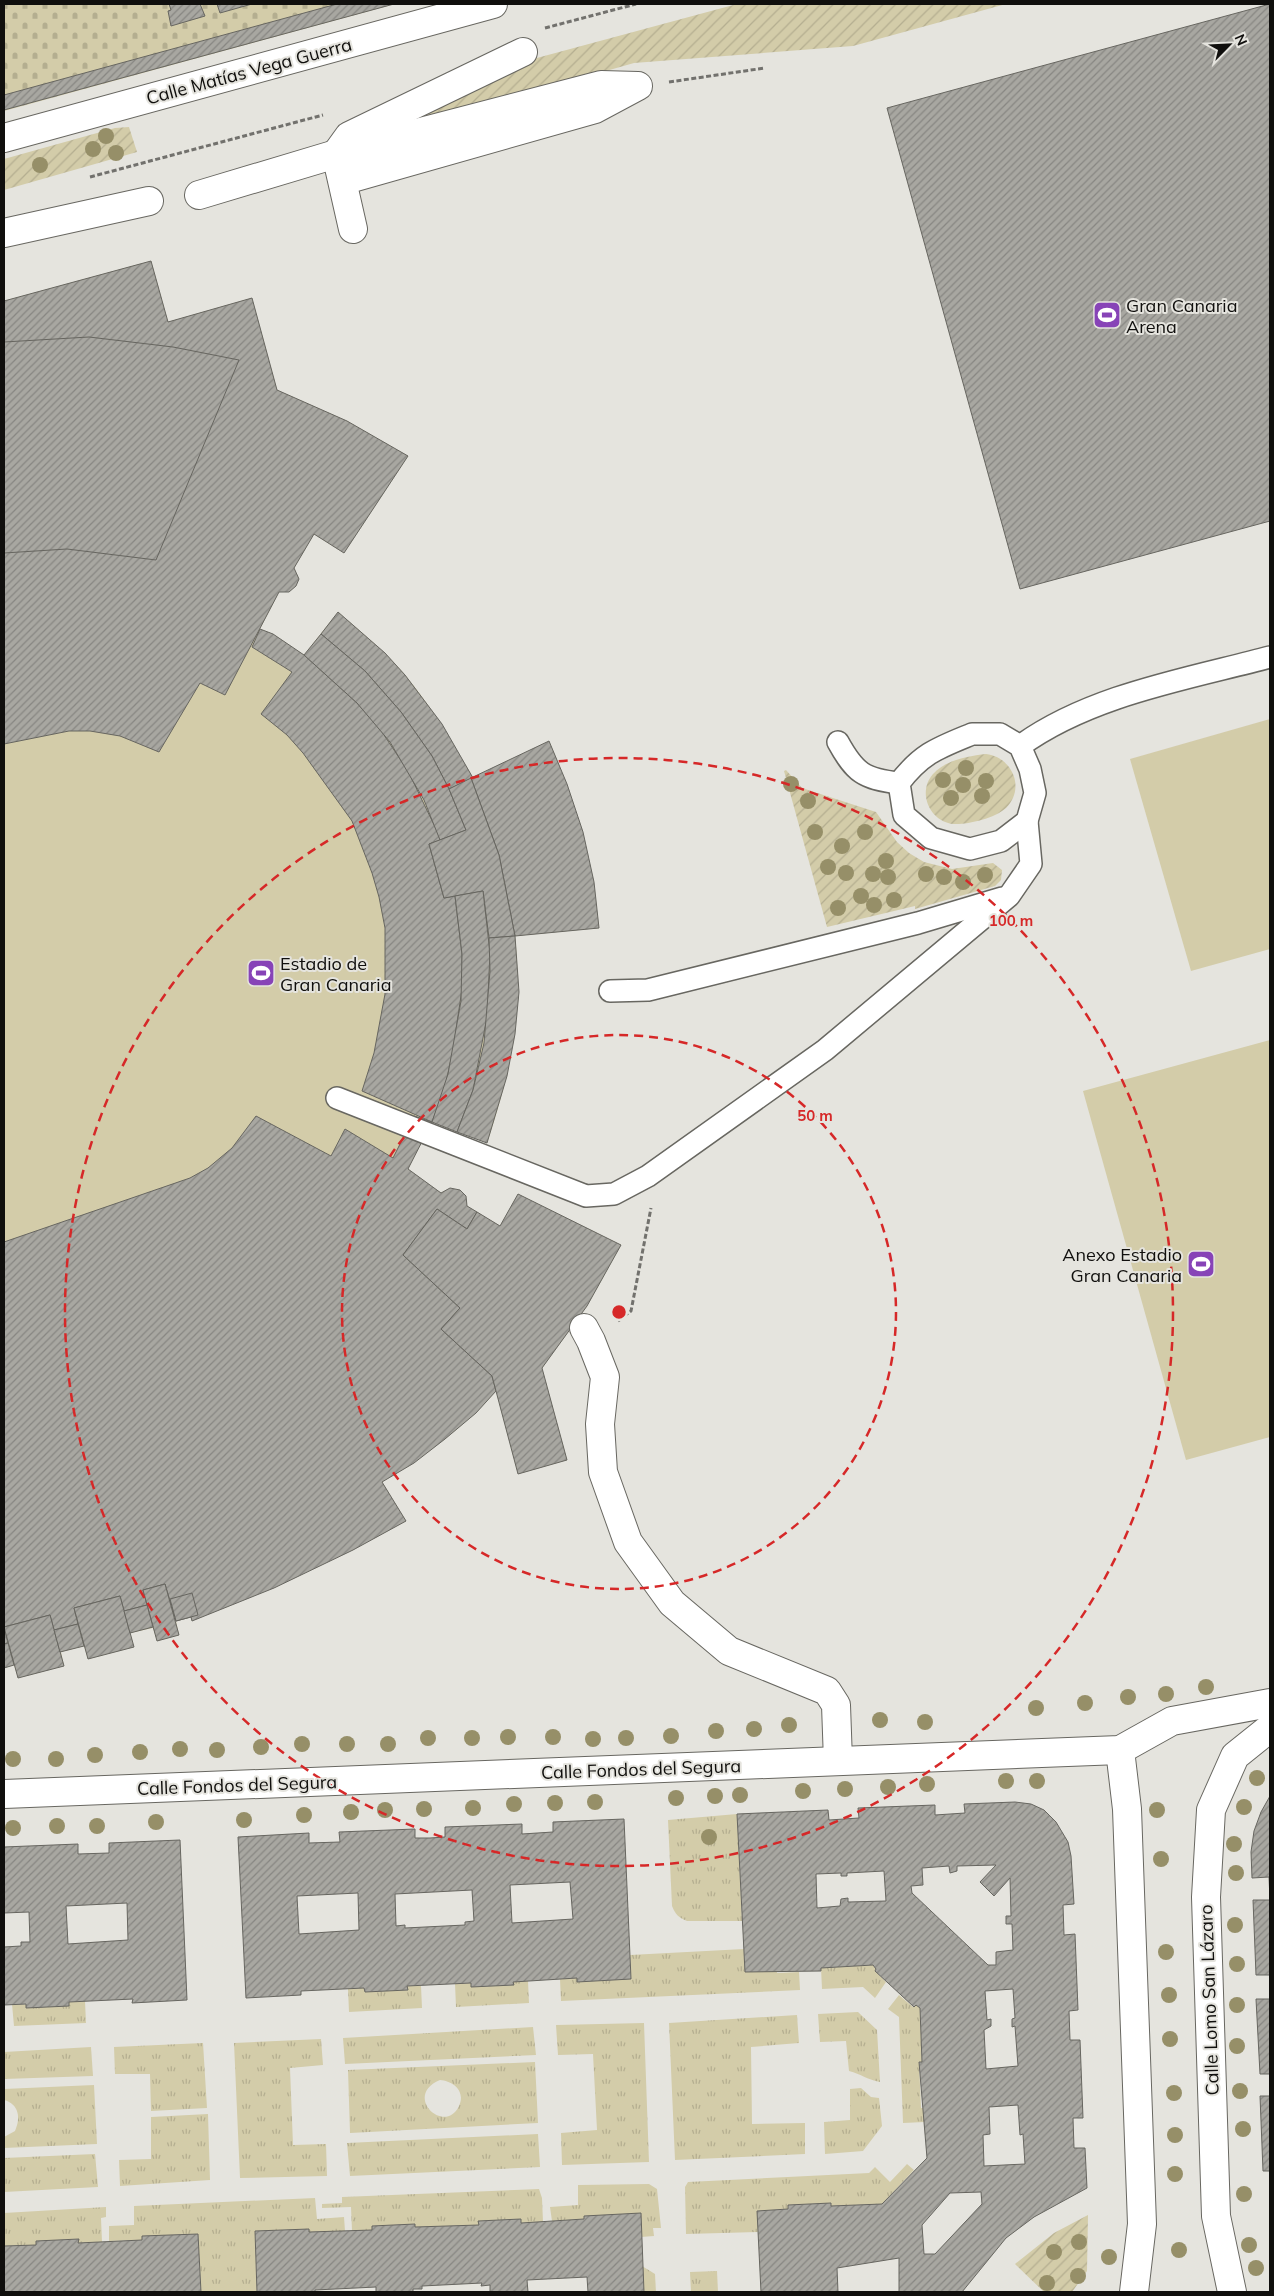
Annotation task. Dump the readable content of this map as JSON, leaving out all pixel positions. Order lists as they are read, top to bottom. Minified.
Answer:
{"streets":{"street":["Calle Matías Vega Guerra","Calle Fondos del Segura","Calle Lomo San Lázaro"]},"places":{"sports":["Gran Canaria Arena","Estadio de Gran Canaria","Anexo Estadio Gran Canaria"]},"north":"top right","rings":["100 m","50 m"]}
